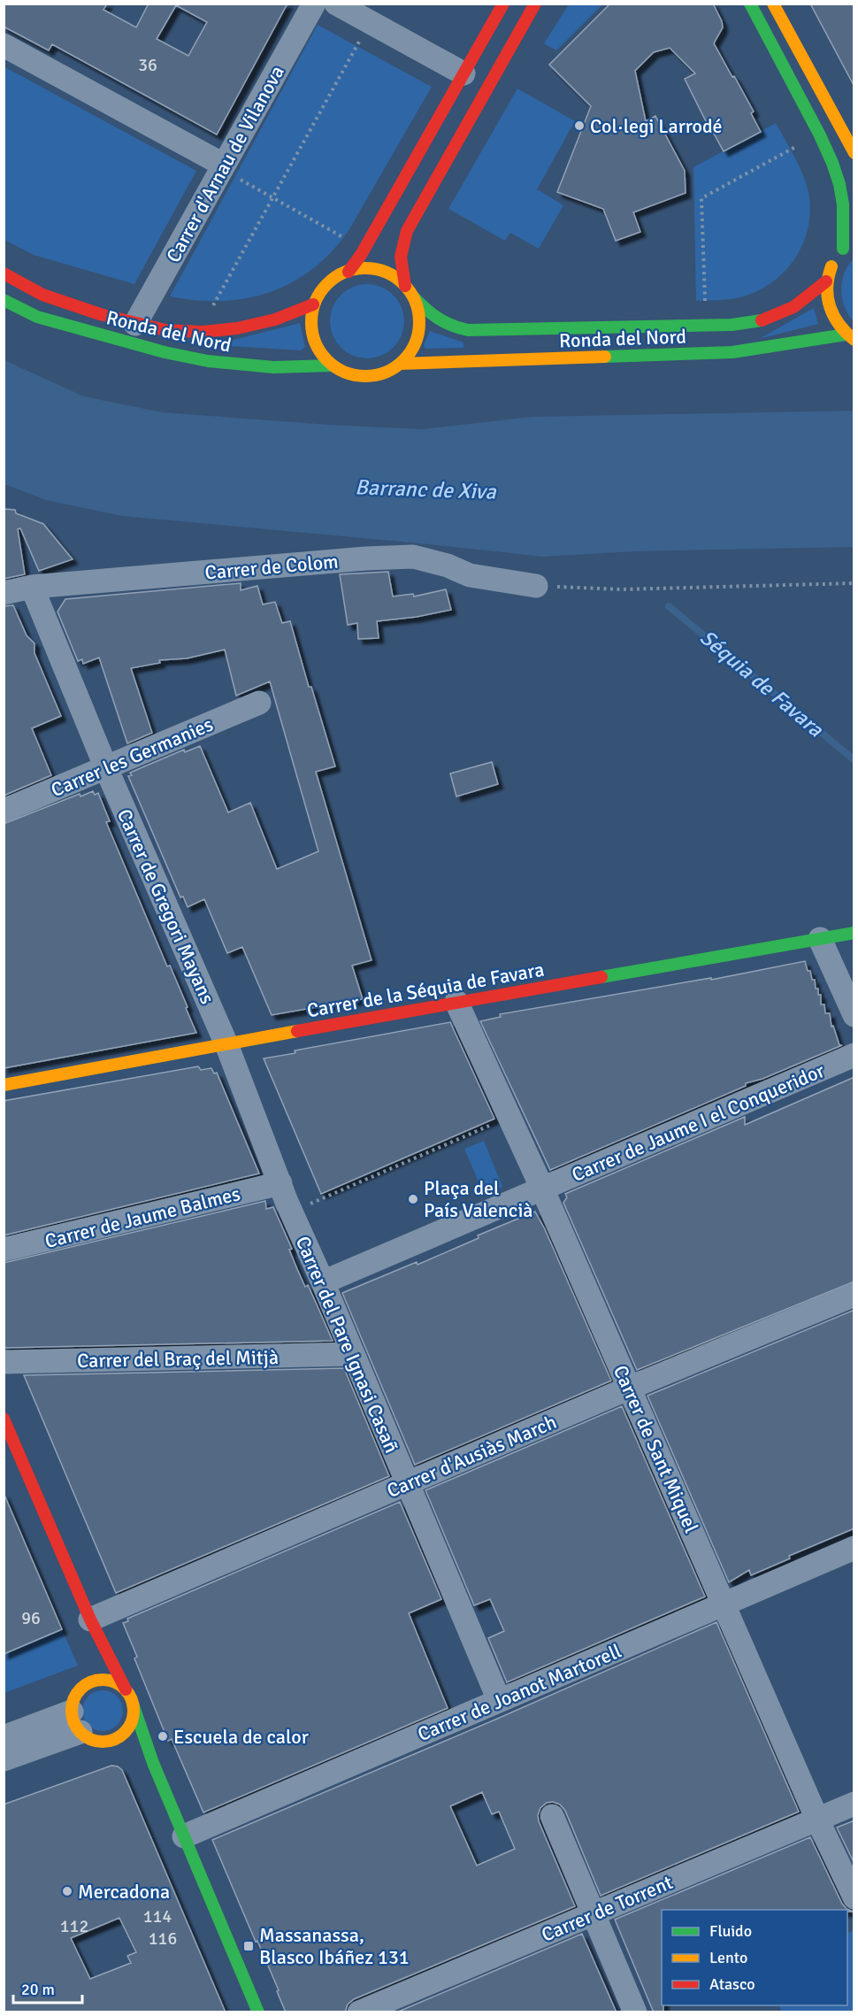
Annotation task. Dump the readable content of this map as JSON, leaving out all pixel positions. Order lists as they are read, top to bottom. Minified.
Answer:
{"streets":{"street":["Carrer d'Arnau de Vilanova","Ronda del Nord","Carrer de Colom","Carrer les Germanies","Carrer de Gregori Mayans","Carrer de la Séquia de Favara","Carrer de Jaume I el Conqueridor","Carrer de Jaume Balmes","Carrer del Pare Ignasi Casañ","Carrer del Braç del Mitjà","Carrer de Sant Miquel","Carrer d'Ausiàs March","Carrer de Joanot Martorell","Carrer de Torrent"]},"crossings":[["Carrer d'Arnau de Vilanova","Ronda del Nord"],["Carrer de Colom","Carrer de Gregori Mayans"],["Carrer les Germanies","Carrer de Gregori Mayans"],["Carrer de Gregori Mayans","Carrer de la Séquia de Favara"],["Carrer de Gregori Mayans","Carrer del Pare Ignasi Casañ"],["Carrer de la Séquia de Favara","Carrer del Pare Ignasi Casañ"],["Carrer de la Séquia de Favara","Carrer de Sant Miquel"],["Carrer de Jaume I el Conqueridor","Carrer de Sant Miquel"],["Carrer de Jaume Balmes","Carrer del Pare Ignasi Casañ"],["Carrer del Pare Ignasi Casañ","Carrer del Braç del Mitjà"],["Carrer del Pare Ignasi Casañ","Carrer d'Ausiàs March"],["Carrer del Pare Ignasi Casañ","Carrer de Joanot Martorell"],["Carrer de Sant Miquel","Carrer d'Ausiàs March"],["Carrer de Sant Miquel","Carrer de Joanot Martorell"],["Carrer de Sant Miquel","Carrer de Torrent"]],"water":["Barranc de Xiva","Séquia de Favara"],"places":{"other":["Col·legi Larrodé","Plaça del País Valencià","Escuela de calor","Mercadona"],"transit":["Massanassa, Blasco Ibáñez 131"]},"house_numbers":["36","96","114","112","116"],"legend":["Fluido","Lento","Atasco"],"scale_bar":"20 m"}
